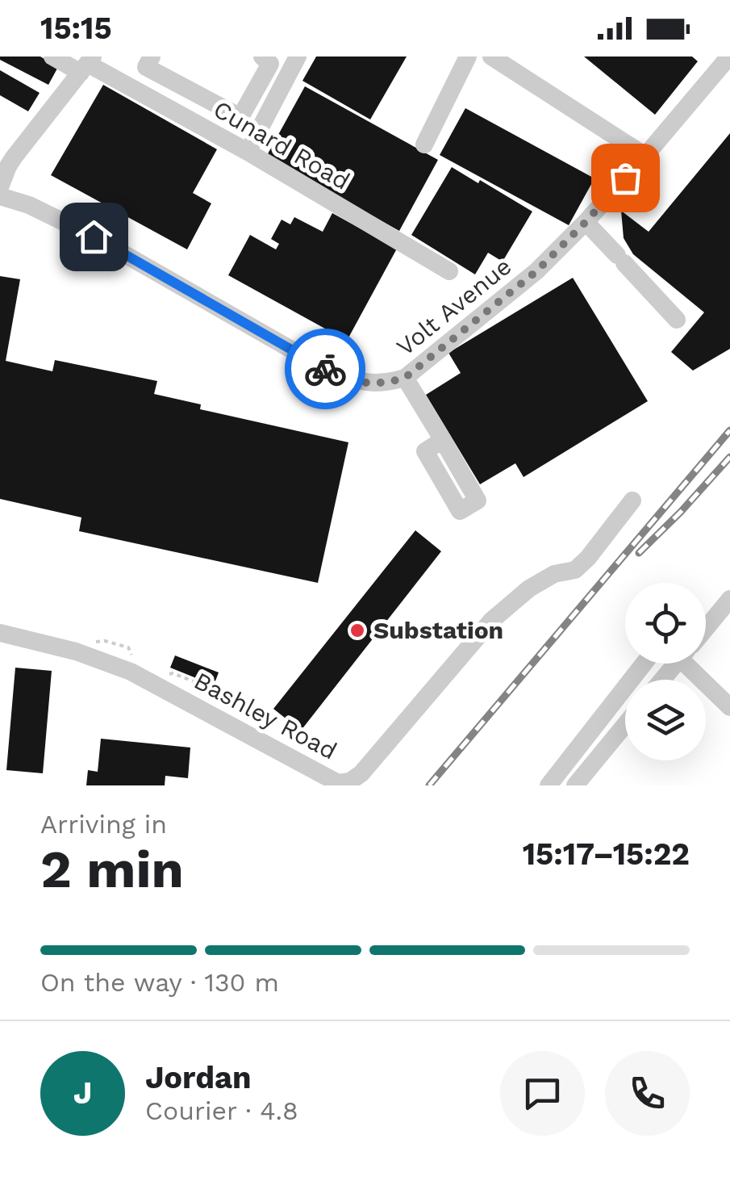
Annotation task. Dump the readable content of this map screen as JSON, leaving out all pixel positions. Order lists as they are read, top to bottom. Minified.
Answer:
{"streets":{"street":["Cunard Road","Volt Avenue","Bashley Road"]},"places":["Substation"],"page":{"status":"15:15","heading":["2 min","Arriving in","15:17–15:22"],"panel":["Jordan","Courier · 4.8"],"bar":"On the way · 130 m","round":"J"}}
